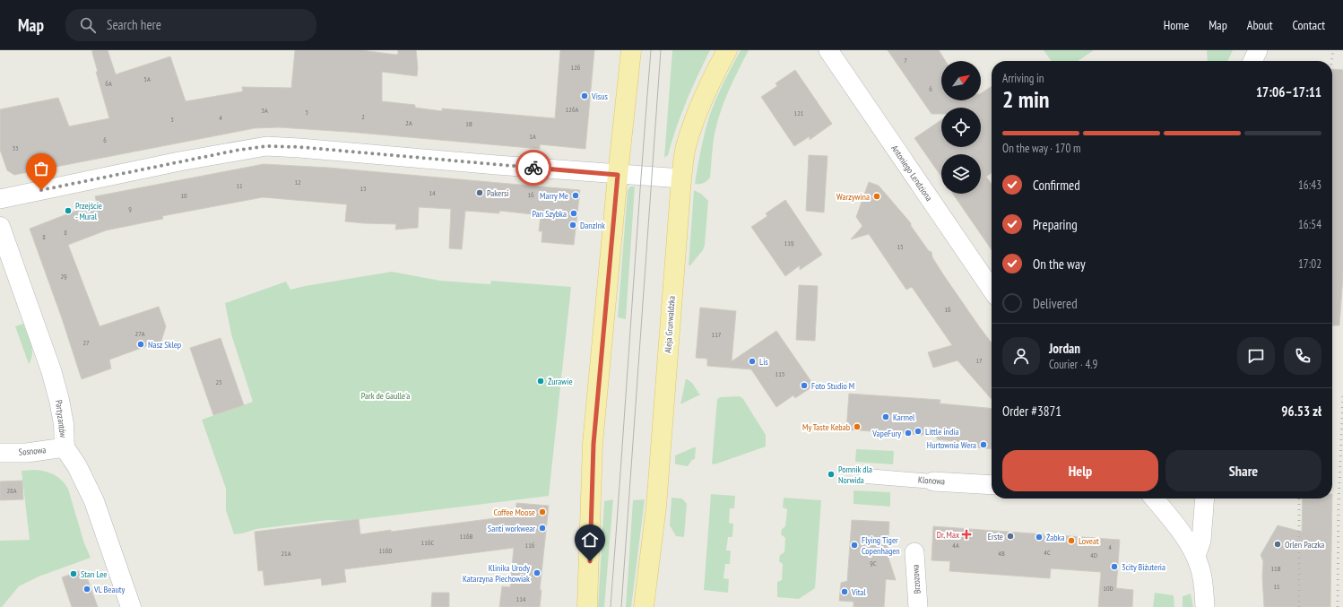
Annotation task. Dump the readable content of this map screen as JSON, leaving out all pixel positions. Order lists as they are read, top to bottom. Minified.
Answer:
{"streets":{"main road":["Aleja Grunwaldzka"],"street":["Antoniego Lendziona","Partyzantów","Sosnowa","Klonowa","Brzozowa"]},"crossings":[["Partyzantów","Sosnowa"]],"parks":["Park de Gaulle'a"],"places":{"other":["Visus","Pakersi","Marry Me","Warzywina","Przejście - Mural","Pan Szybka","DanzInk","Nasz Sklep","Lis","Żurawie","Foto Studio M","Karmel","My Taste Kebab","Little india","VapeFury","Hurtownia Wera","Pomnik dla Norwida","Coffee Moose","Santi workwear","Erste","Żabka","Loveat","Orlen Paczka","Flying Tiger Copenhagen","3city Biżuteria","Klinika Urody Katarzyna Piechowiak","Stan Lee","VL Beauty","Vital"],"health":["Dr. Max"]},"house_numbers":["7","126","5A","6A","6","126A","3A","3","121","2","4","5","2A","1B","1A","6","33","12","11","13","14","16","10","9","8","8","119","15","29","16","27A","117","27","17","115","25","28A","116B","116C","116","4A","4","116D","4C","21A","4B","4D","9C","11B","11","10D","114"],"north":"top right","page":{"header":"Map","search":"Search here","nav":["Home","Map","About","Contact"],"heading":["2 min","Arriving in","17:06–17:11"],"panel":["Jordan","Courier · 4.9","Order #3871","96.53 zł"],"bar":"On the way · 170 m","list":[["Confirmed","16:43"],["Preparing","16:54"],["On the way","17:02"],"Delivered"],"buttons":["Help","Share"]}}
